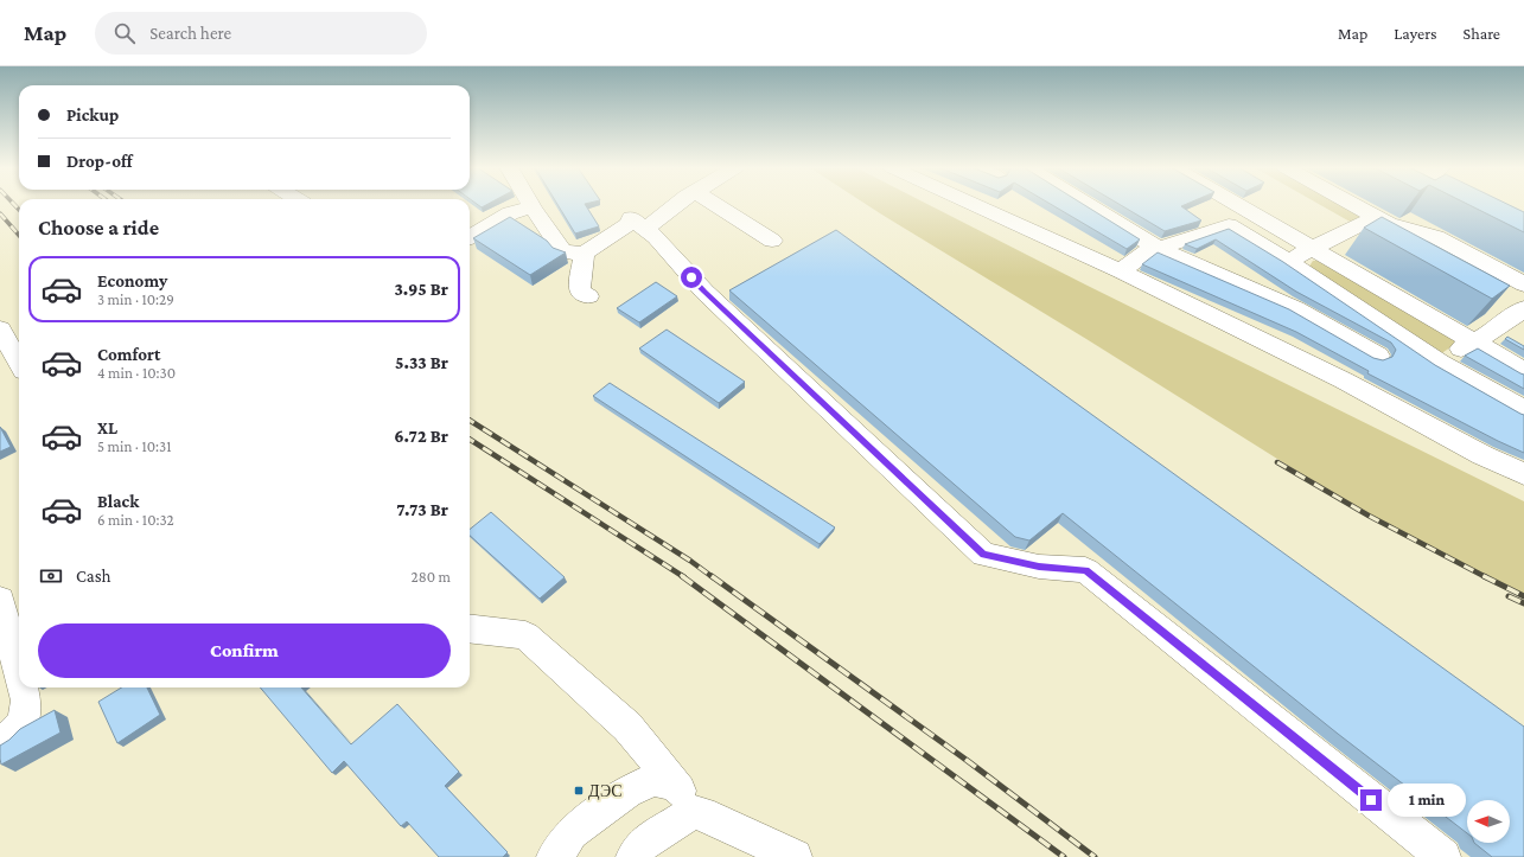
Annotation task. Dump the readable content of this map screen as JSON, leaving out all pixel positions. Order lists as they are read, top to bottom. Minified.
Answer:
{"places":{"transit":["ДЭС"]},"north":"left","page":{"header":"Map","search":"Search here","nav":["Map","Layers","Share"],"banner":["Pickup","Drop-off"],"heading":"Choose a ride","list":[{"name":"Economy","note":"3 min · 10:29","value":"3.95 Br"},{"name":"Comfort","note":"4 min · 10:30","value":"5.33 Br"},{"name":"XL","note":"5 min · 10:31","value":"6.72 Br"},{"name":"Black","note":"6 min · 10:32","value":"7.73 Br"}],"pay":["Cash","280 m"],"buttons":"Confirm","bubble":"1 min"}}
